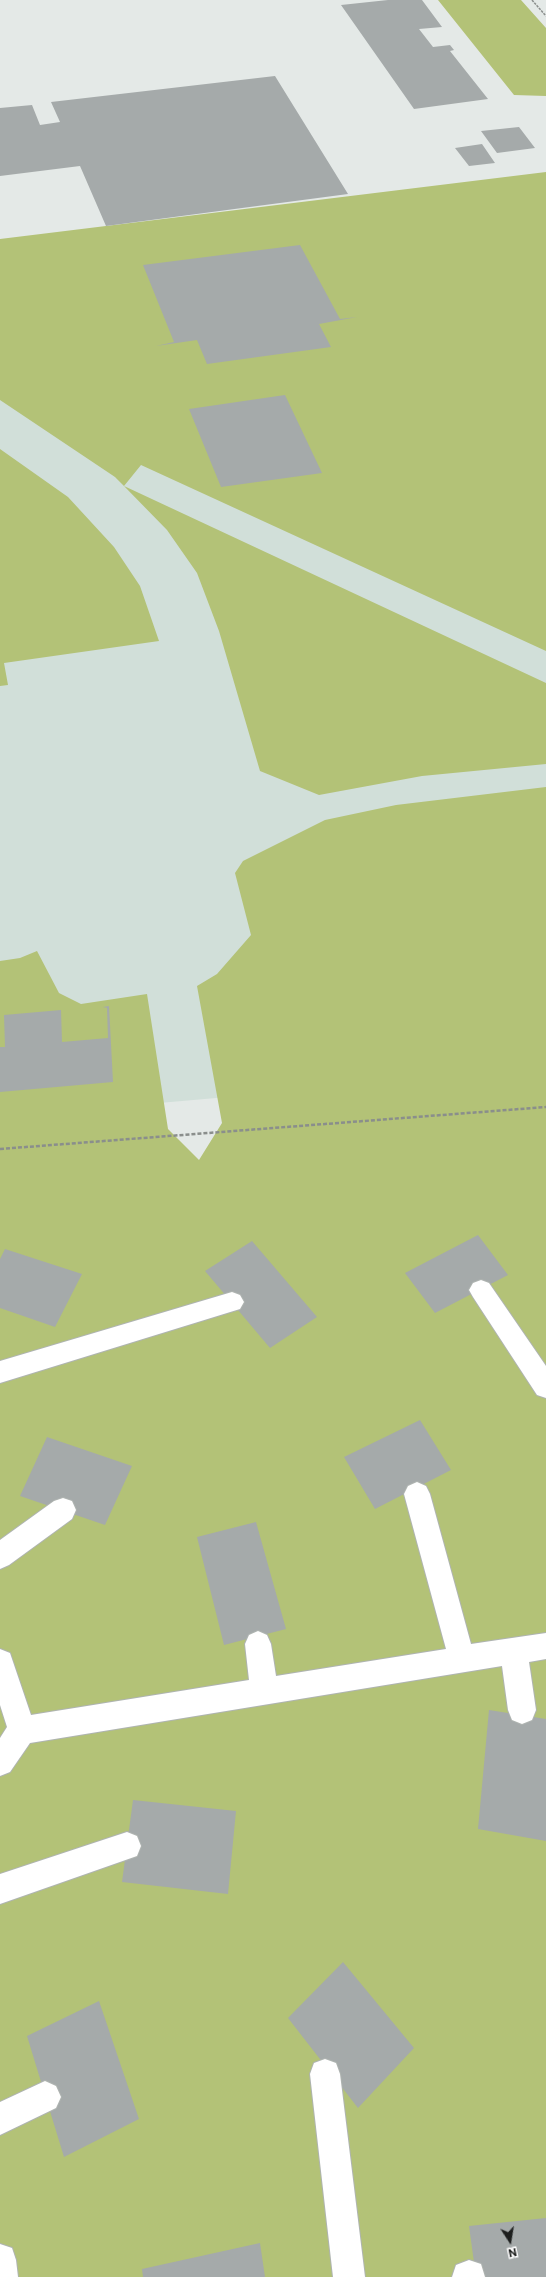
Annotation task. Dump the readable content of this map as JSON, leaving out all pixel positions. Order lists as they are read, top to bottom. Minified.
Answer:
{"north":"bottom"}
